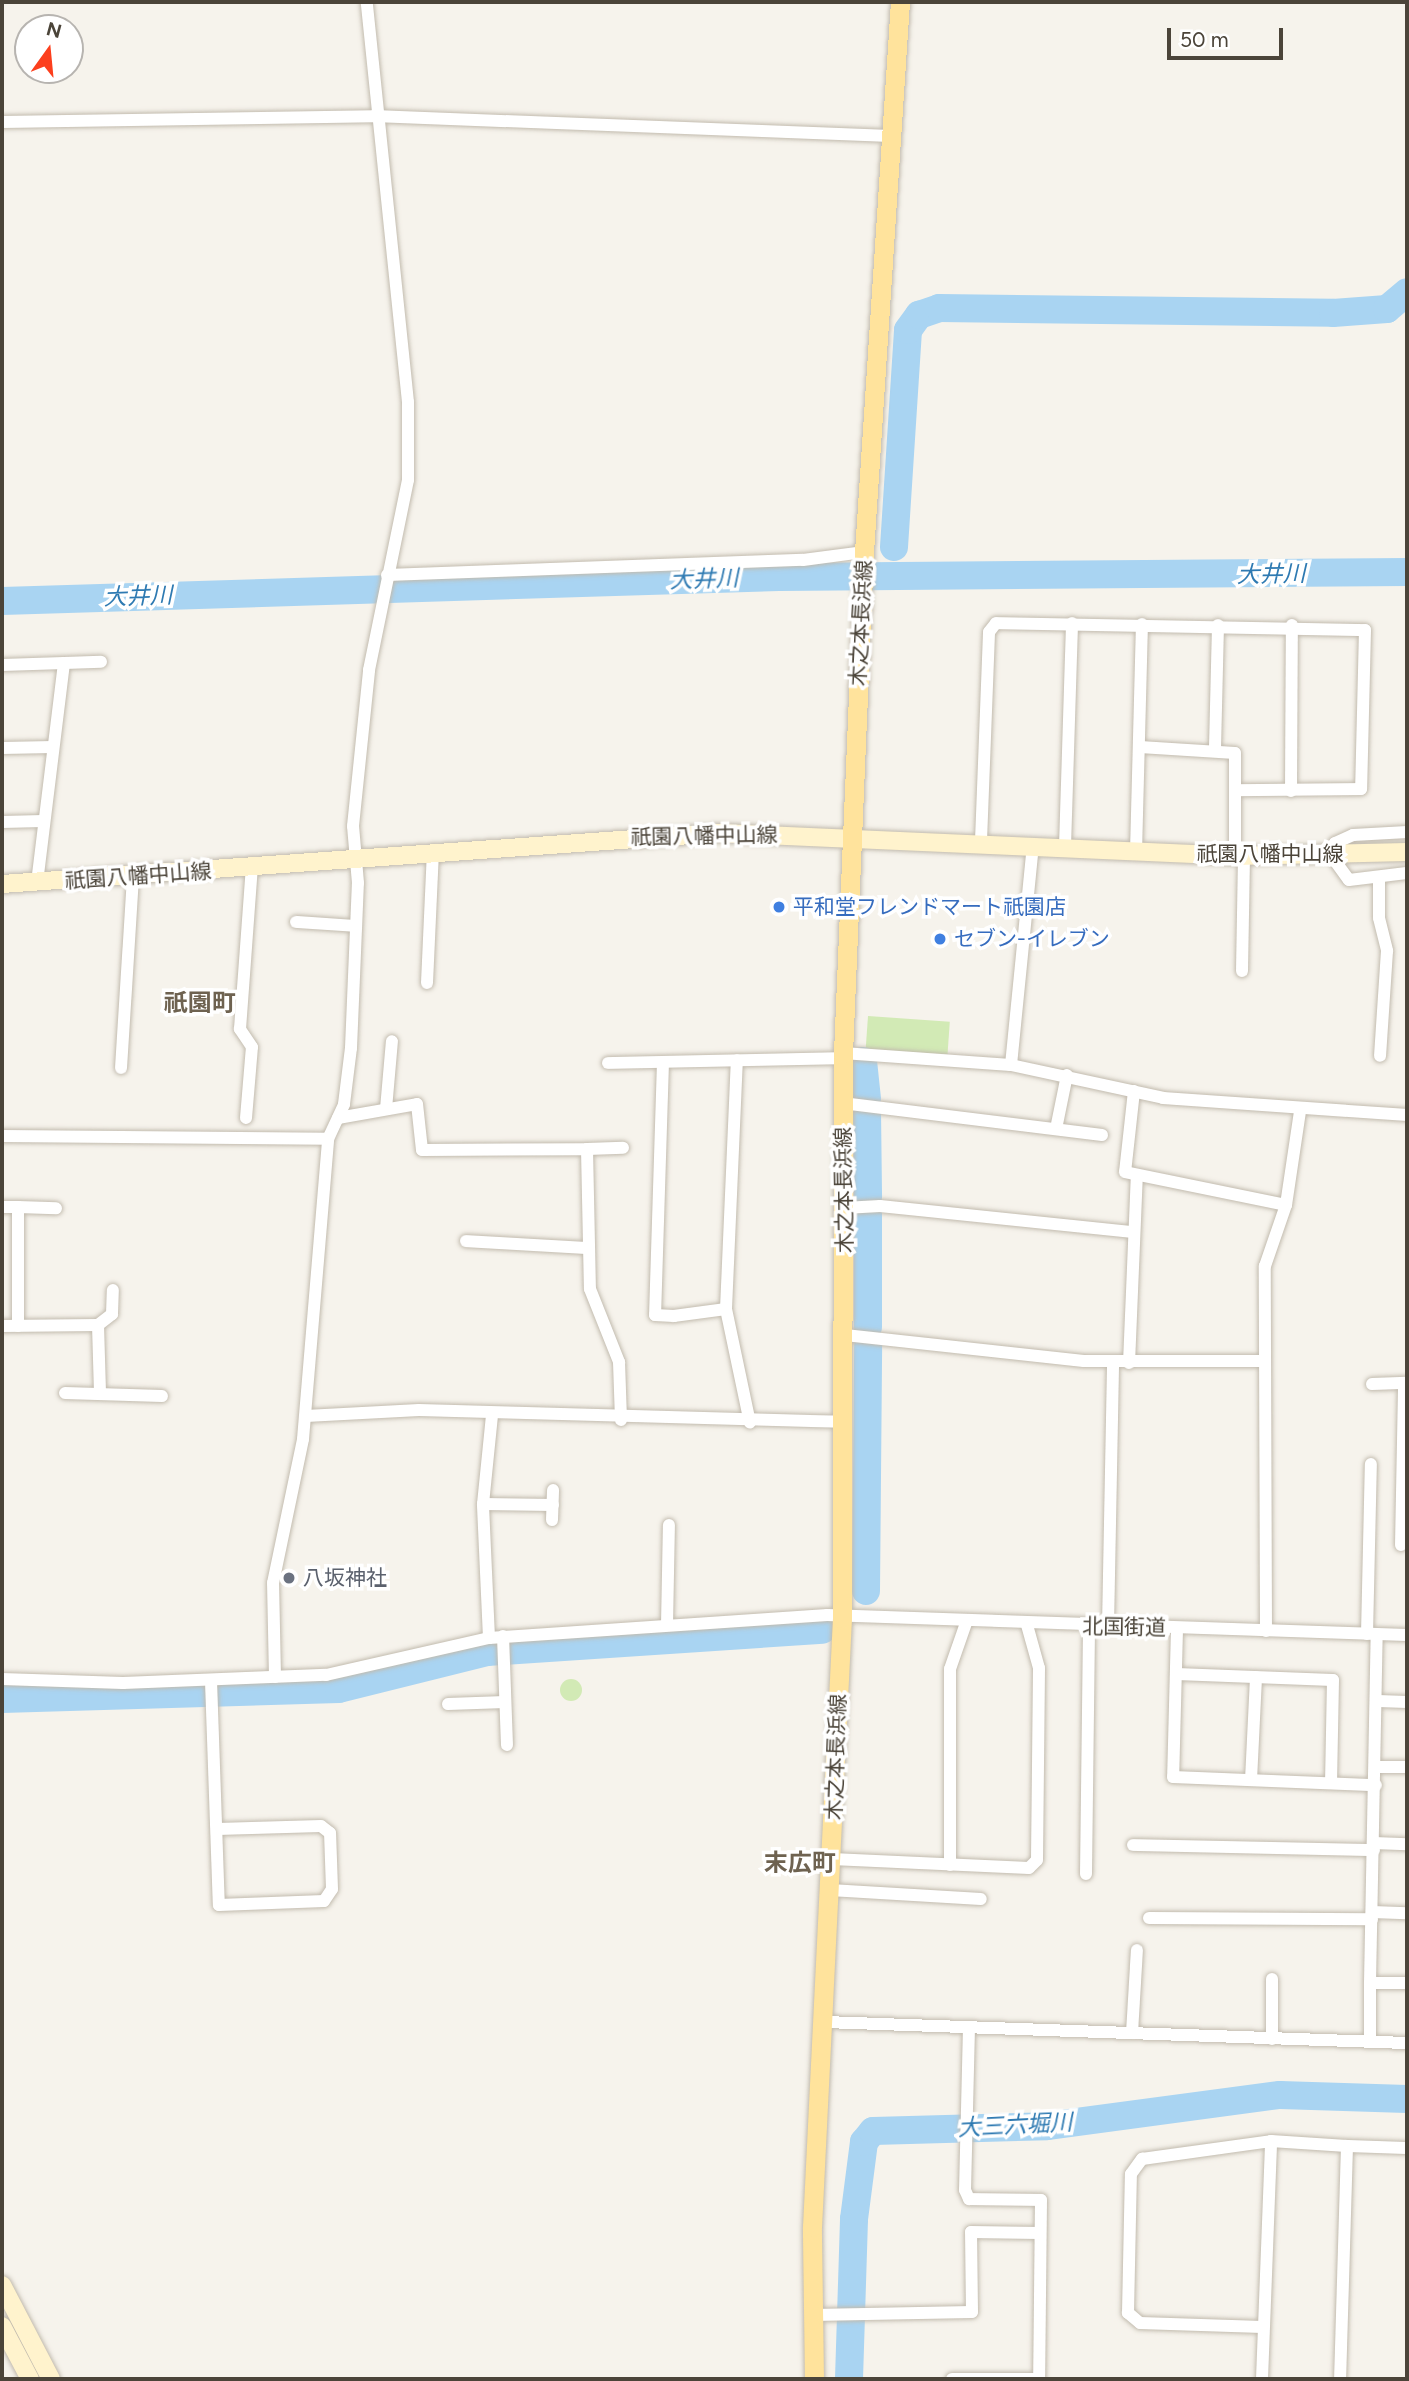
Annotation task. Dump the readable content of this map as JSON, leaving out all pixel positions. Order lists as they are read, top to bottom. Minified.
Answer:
{"streets":{"main road":["木之本長浜線","祇園八幡中山線"],"street":["北国街道"]},"crossings":[["木之本長浜線","祇園八幡中山線"],["木之本長浜線","北国街道"]],"districts":["祇園町","末広町"],"water":["大井川","大三六堀川"],"places":["平和堂フレンドマート祇園店","セブン-イレブン","八坂神社"],"scale_bar":"50 m","north":"top"}
